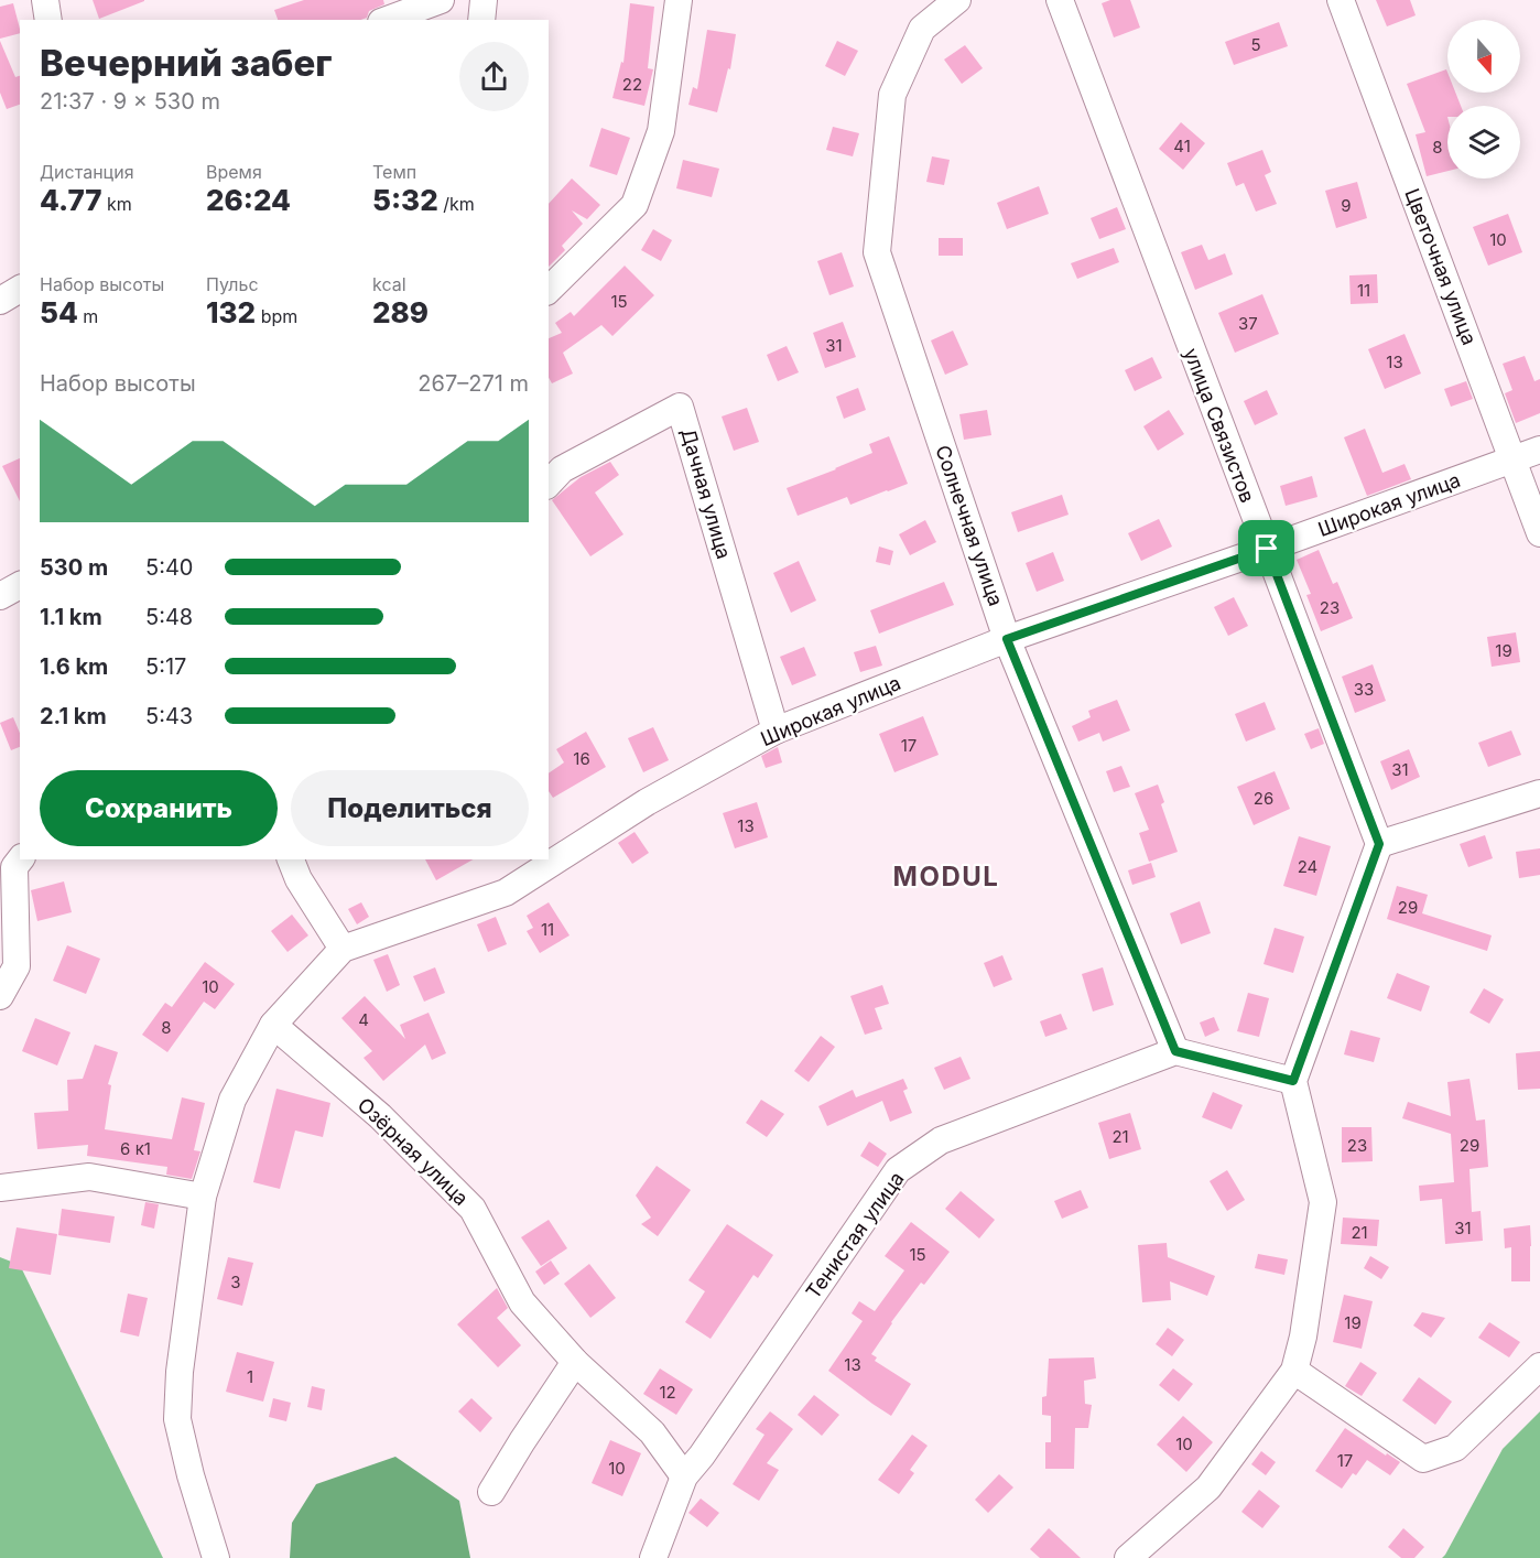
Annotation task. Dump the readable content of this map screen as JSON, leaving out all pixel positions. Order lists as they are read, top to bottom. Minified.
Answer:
{"streets":{"street":["Цветочная улица","улица Связистов","Дачная улица","Широкая улица","Солнечная улица","Озёрная улица","Тенистая улица"]},"crossings":[["Цветочная улица","Широкая улица"],["улица Связистов","Широкая улица"],["Дачная улица","Широкая улица"],["Широкая улица","Солнечная улица"],["Широкая улица","Озёрная улица"],["Солнечная улица","Тенистая улица"],["Озёрная улица","Тенистая улица"]],"districts":["MODUL"],"house_numbers":["5","22","41","8","9","10","11","15","37","31","13","23","19","33","17","16","31","26","13","24","29","11","10","4","8","21","23","29","6 к1","31","21","15","3","19","13","1","12","10","17","10"],"north":"bottom","page":{"heading":["Вечерний забег","21:37 · 9 × 530 m"],"stats":[["Дистанция","4.77 km"],["Время","26:24"],["Темп","5:32 /km"],["Набор высоты","54 m"],["Пульс","132 bpm"],["kcal","289"]],"chart":["Набор высоты","267–271 m"],"list":[{"name":"530 m","note":"5:40"},{"name":"1.1 km","note":"5:48"},{"name":"1.6 km","note":"5:17"},{"name":"2.1 km","note":"5:43"}],"buttons":["Сохранить","Поделиться"]}}
